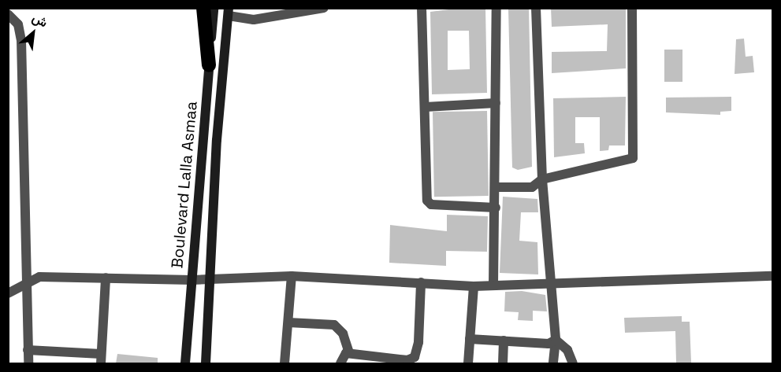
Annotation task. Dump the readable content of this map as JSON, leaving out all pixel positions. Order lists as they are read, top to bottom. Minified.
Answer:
{"streets":{"main road":["Boulevard Lalla Asmaa"]},"north":"top right"}
